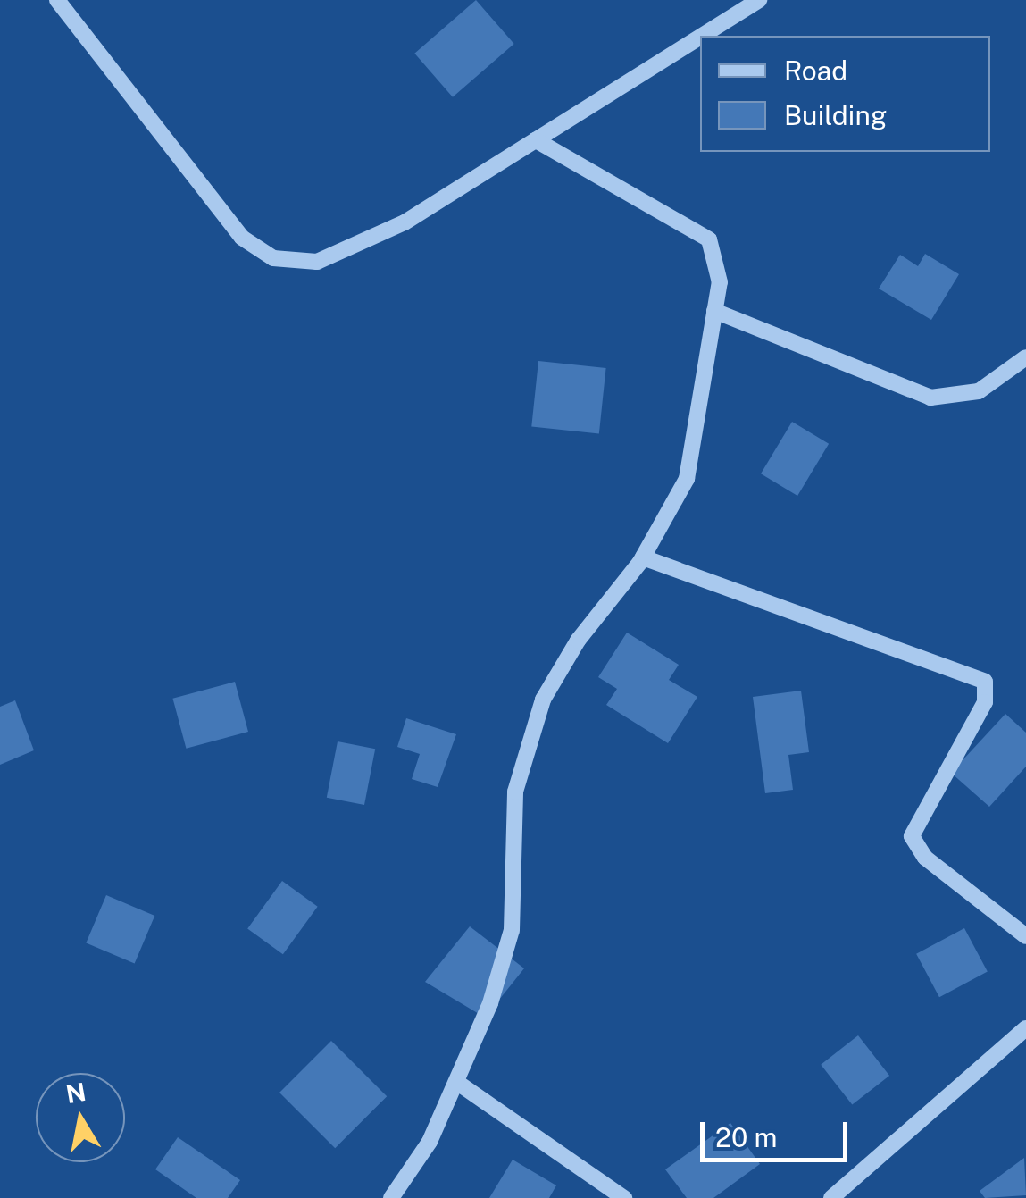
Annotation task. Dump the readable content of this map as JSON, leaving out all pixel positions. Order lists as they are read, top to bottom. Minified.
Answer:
{"legend":["Road","Building"],"scale_bar":"20 m","north":"top"}
